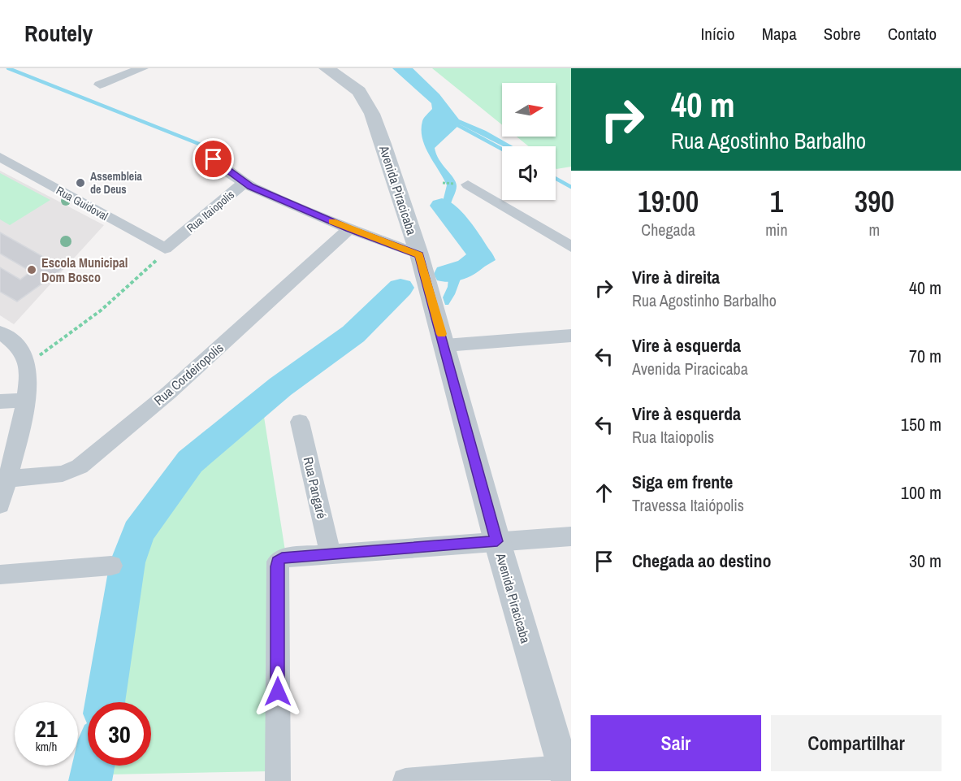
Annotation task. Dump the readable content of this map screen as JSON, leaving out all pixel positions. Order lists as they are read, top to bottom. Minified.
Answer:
{"streets":{"street":["Avenida Piracicaba","Rua Guidoval","Rua Itaiopolis","Rua Cordeiropolis","Rua Pangaré"]},"crossings":[["Avenida Piracicaba","Rua Itaiopolis"],["Rua Guidoval","Rua Itaiopolis"],["Rua Itaiopolis","Rua Cordeiropolis"]],"places":["Assembleia de Deus","Escola Municipal Dom Bosco"],"north":"right","page":{"header":"Routely","nav":["Início","Mapa","Sobre","Contato"],"turn":["40 m","Rua Agostinho Barbalho"],"eta":["19:00","Chegada","1","min","390","m"],"list":[{"name":"Vire à direita","note":"Rua Agostinho Barbalho","value":"40 m"},{"name":"Vire à esquerda","note":"Avenida Piracicaba","value":"70 m"},{"name":"Vire à esquerda","note":"Rua Itaiopolis","value":"150 m"},{"name":"Siga em frente","note":"Travessa Itaiópolis","value":"100 m"},{"name":"Chegada ao destino","value":"30 m"}],"speed":"21 km/h","limit":"30","buttons":["Sair","Compartilhar"]}}
